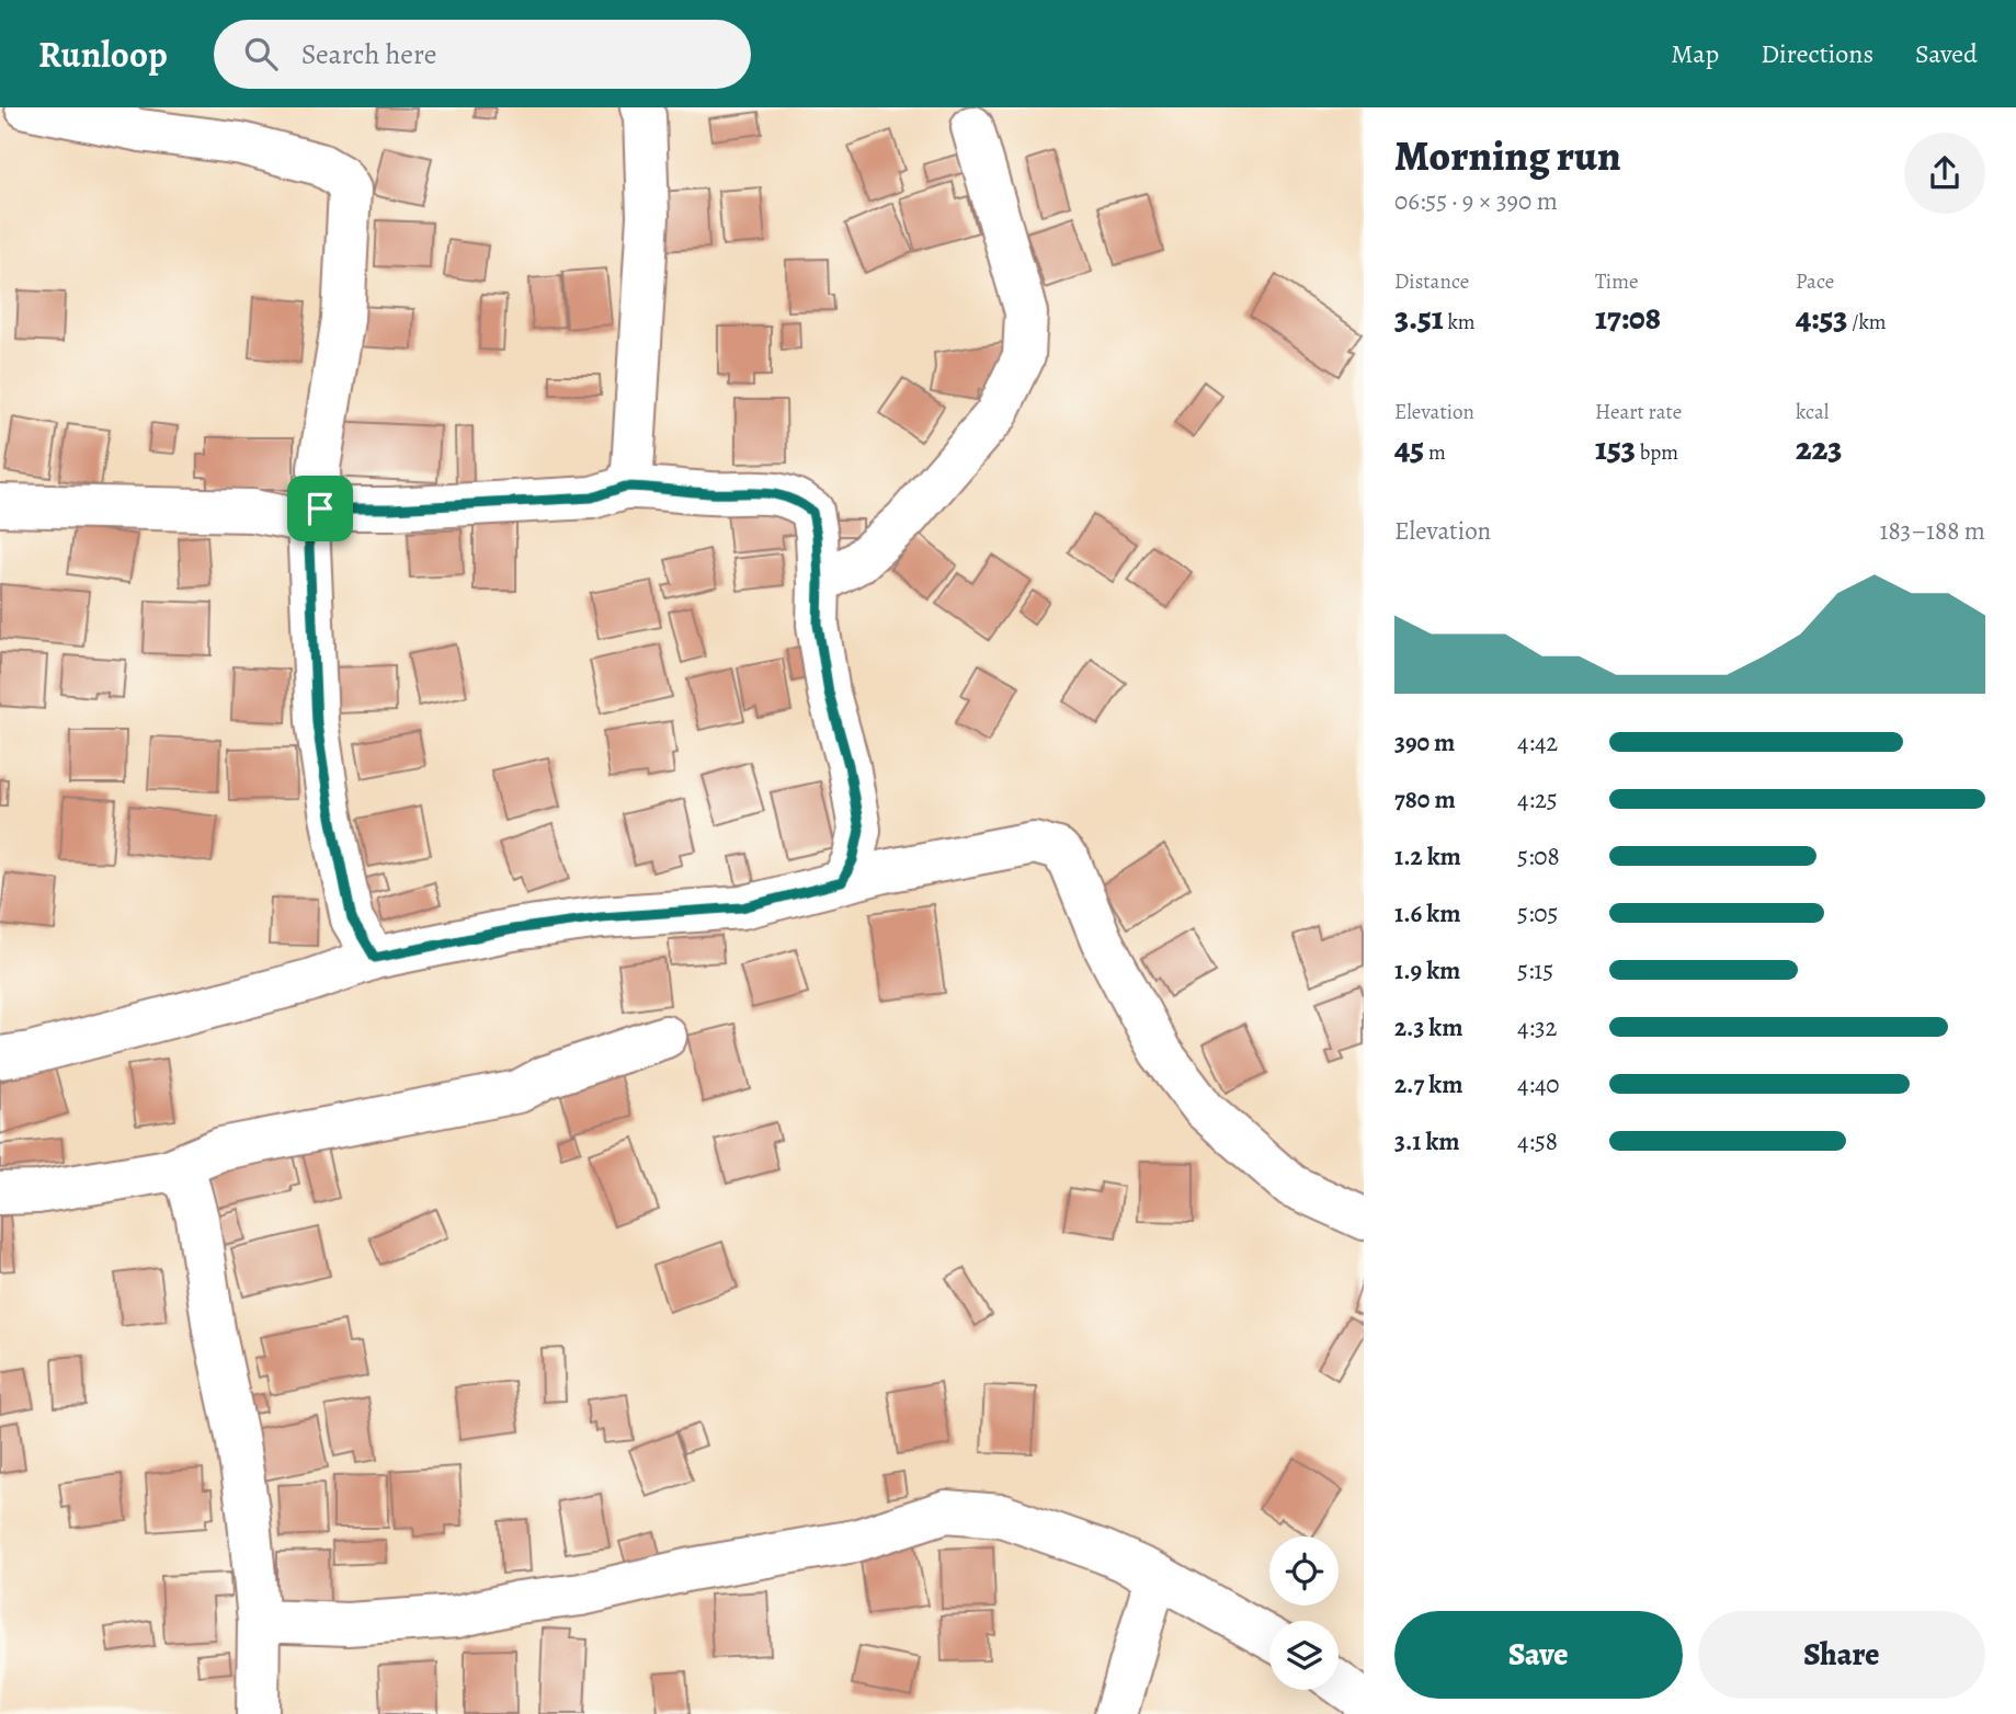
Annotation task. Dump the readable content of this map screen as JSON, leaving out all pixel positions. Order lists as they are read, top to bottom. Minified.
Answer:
{"page":{"header":"Runloop","search":"Search here","nav":["Map","Directions","Saved"],"heading":["Morning run","06:55 · 9 × 390 m"],"stats":[["Distance","3.51 km"],["Time","17:08"],["Pace","4:53 /km"],["Elevation","45 m"],["Heart rate","153 bpm"],["kcal","223"]],"chart":["Elevation","183–188 m"],"list":[{"name":"390 m","note":"4:42"},{"name":"780 m","note":"4:25"},{"name":"1.2 km","note":"5:08"},{"name":"1.6 km","note":"5:05"},{"name":"1.9 km","note":"5:15"},{"name":"2.3 km","note":"4:32"},{"name":"2.7 km","note":"4:40"},{"name":"3.1 km","note":"4:58"}],"buttons":["Save","Share"]}}
